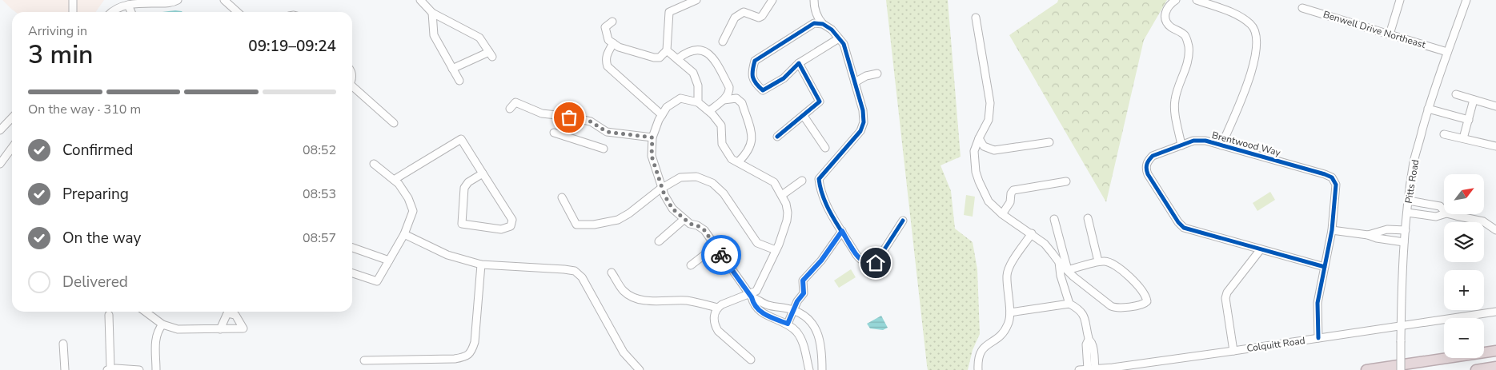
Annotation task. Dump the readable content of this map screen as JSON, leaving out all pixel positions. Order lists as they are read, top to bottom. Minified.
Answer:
{"streets":{"street":["Benwell Drive Northeast","Brentwood Way","Pitts Road","Colquitt Road"]},"crossings":[["Benwell Drive Northeast","Pitts Road"],["Brentwood Way","Colquitt Road"],["Pitts Road","Colquitt Road"]],"north":"top right","page":{"heading":["3 min","Arriving in","09:19–09:24"],"bar":"On the way · 310 m","list":[["Confirmed","08:52"],["Preparing","08:53"],["On the way","08:57"],"Delivered"],"map_buttons":["+","−"]}}
